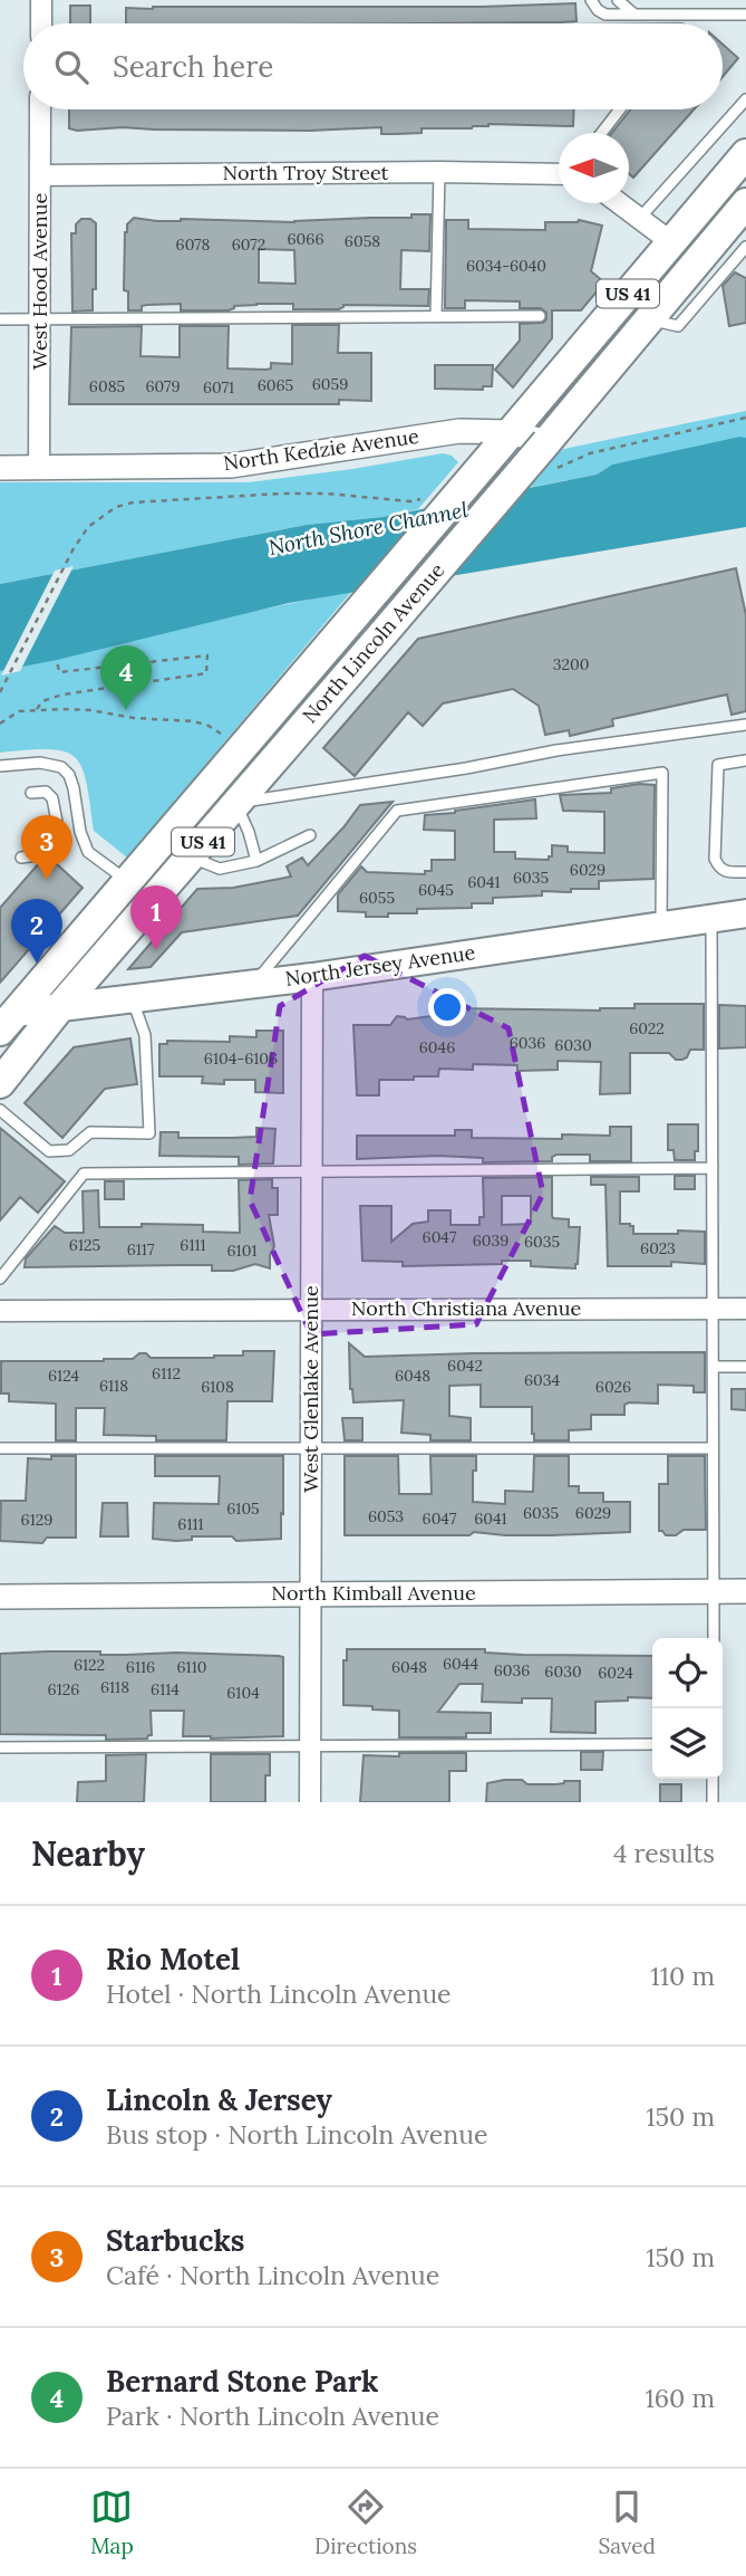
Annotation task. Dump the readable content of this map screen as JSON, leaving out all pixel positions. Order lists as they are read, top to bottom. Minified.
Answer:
{"streets":{"main road":["US 41","North Lincoln Avenue","North Jersey Avenue"],"street":["North Troy Street","West Hood Avenue","North Kedzie Avenue","North Christiana Avenue","West Glenlake Avenue","North Kimball Avenue"]},"crossings":[["North Troy Street","West Hood Avenue"],["West Hood Avenue","North Kedzie Avenue"],["North Kedzie Avenue","North Lincoln Avenue"],["North Lincoln Avenue","North Jersey Avenue"],["North Jersey Avenue","West Glenlake Avenue"],["North Christiana Avenue","West Glenlake Avenue"],["West Glenlake Avenue","North Kimball Avenue"]],"water":["North Shore Channel"],"house_numbers":["6066","6058","6078","6072","6034-6040","6059","6065","6085","6079","6071","3200","6029","6035","6041","6045","6055","6022","6036","6030","6046","6104-6106","6047","6039","6035","6125","6111","6023","6117","6101","6042","6112","6124","6048","6034","6118","6108","6026","6105","6035","6029","6053","6047","6041","6129","6111","6044","6122","6116","6110","6048","6036","6030","6024","6118","6126","6114","6104"],"north":"left","page":{"search":"Search here","pins":["4","3","1","2"],"heading":["Nearby","4 results"],"list":[{"mark":"1","name":"Rio Motel","note":"Hotel · North Lincoln Avenue","value":"110 m"},{"mark":"2","name":"Lincoln & Jersey","note":"Bus stop · North Lincoln Avenue","value":"150 m"},{"mark":"3","name":"Starbucks","note":"Café · North Lincoln Avenue","value":"150 m"},{"mark":"4","name":"Bernard Stone Park","note":"Park · North Lincoln Avenue","value":"160 m"}],"nav":["Map","Directions","Saved"]}}
